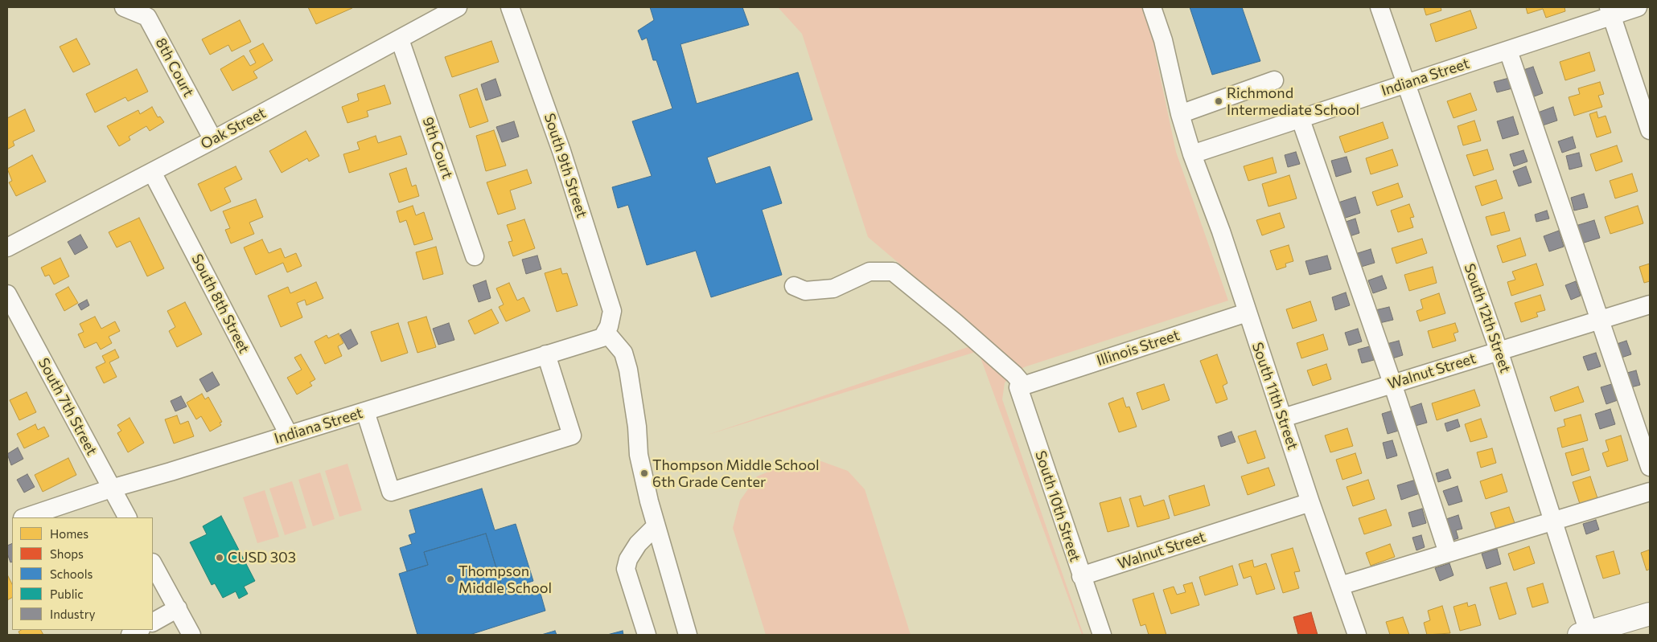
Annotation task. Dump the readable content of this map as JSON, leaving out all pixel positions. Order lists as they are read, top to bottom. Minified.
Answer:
{"streets":{"street":["8th Court","Indiana Street","Oak Street","9th Court","South 9th Street","South 8th Street","South 12th Street","Illinois Street","Walnut Street","South 11th Street","South 7th Street","South 10th Street"]},"crossings":[["8th Court","Oak Street"],["Indiana Street","South 9th Street"],["Indiana Street","South 8th Street"],["Indiana Street","South 12th Street"],["Indiana Street","South 11th Street"],["Indiana Street","South 7th Street"],["Oak Street","9th Court"],["Oak Street","South 8th Street"],["South 12th Street","Walnut Street"],["Illinois Street","South 11th Street"],["Illinois Street","South 10th Street"],["Walnut Street","South 11th Street"],["Walnut Street","South 10th Street"]],"places":["Richmond Intermediate School","Thompson Middle School 6th Grade Center","CUSD 303","Thompson Middle School"],"legend":["Homes","Shops","Schools","Public","Industry"]}
